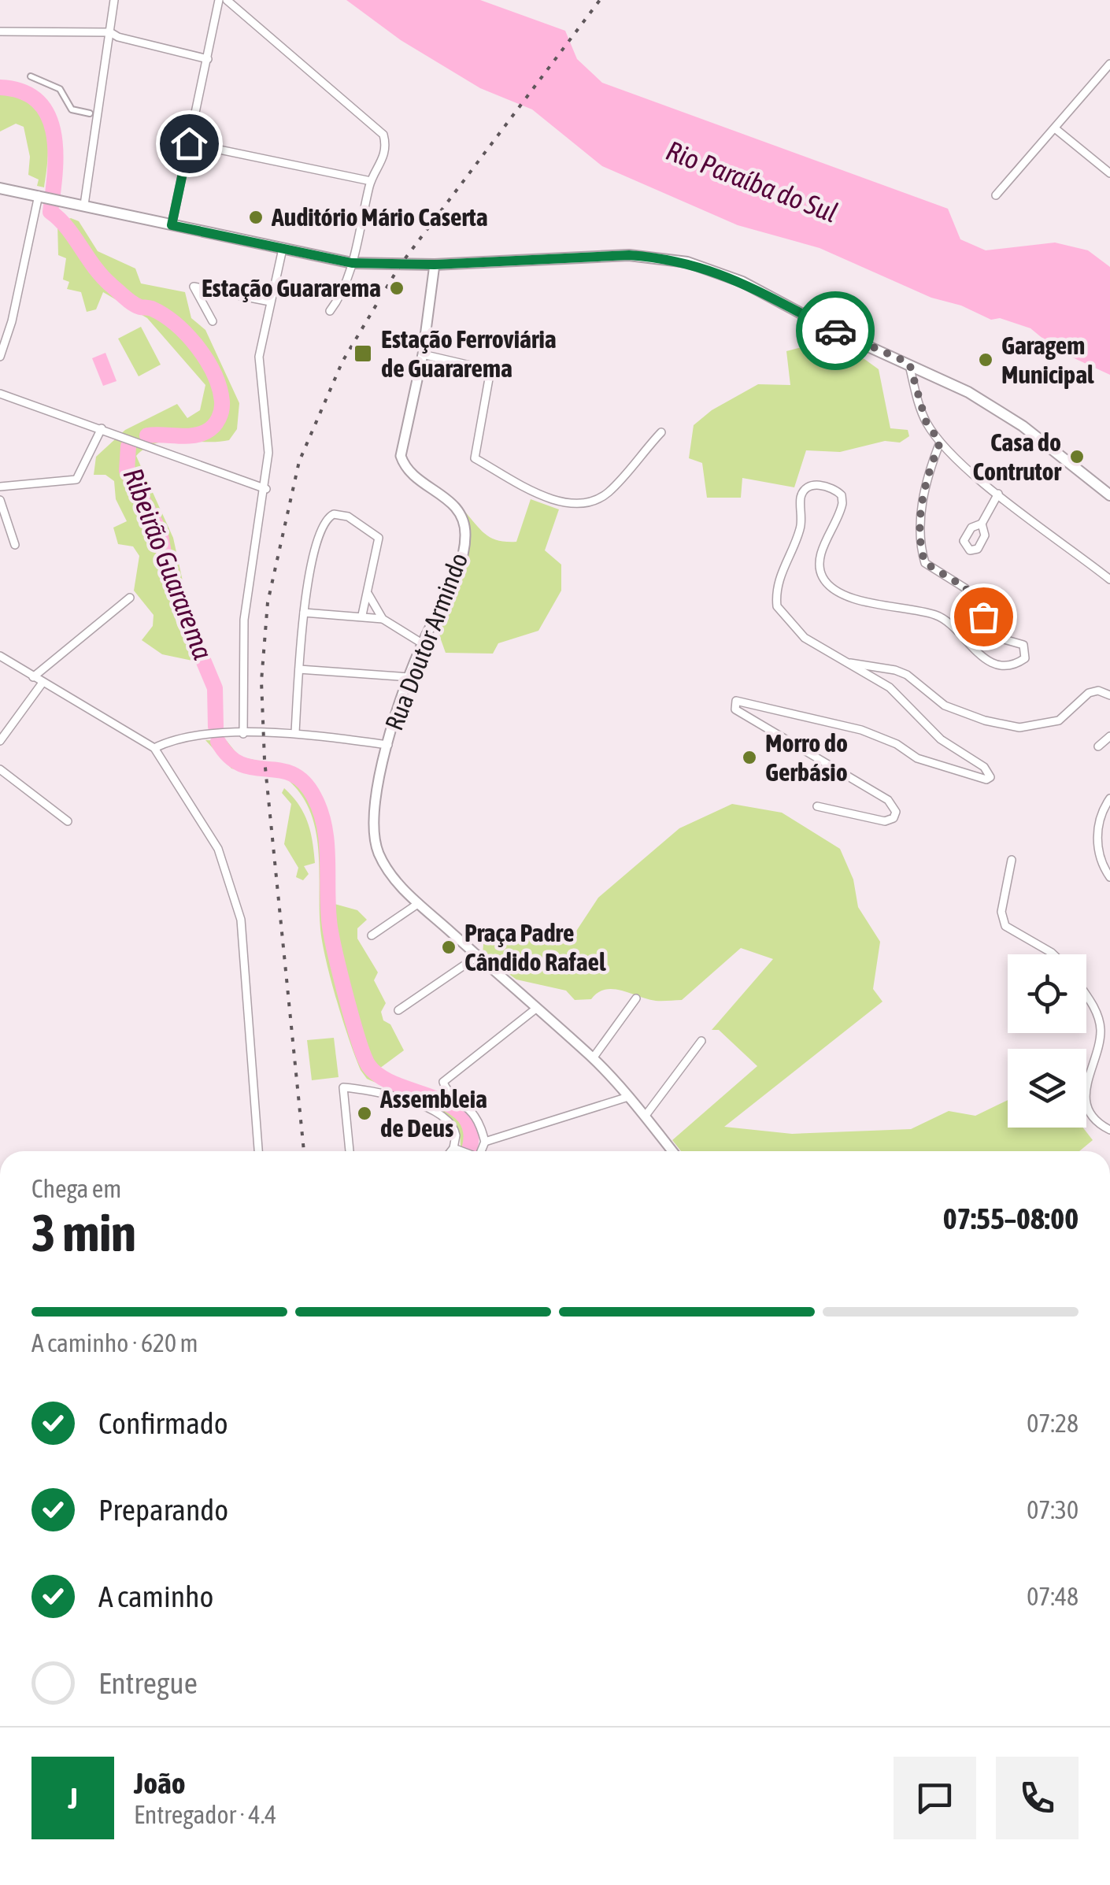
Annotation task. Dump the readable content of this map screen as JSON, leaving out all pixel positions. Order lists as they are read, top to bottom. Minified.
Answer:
{"streets":{"street":["Rua Doutor Armindo"]},"water":["Rio Paraíba do Sul","Ribeirão Guararema"],"places":{"other":["Auditório Mário Caserta","Estação Guararema","Garagem Municipal","Casa do Contrutor","Morro do Gerbásio","Praça Padre Cândido Rafael","Assembleia de Deus"],"transit":["Estação Ferroviária de Guararema"]},"page":{"heading":["3 min","Chega em","07:55–08:00"],"panel":["João","Entregador · 4.4"],"bar":"A caminho · 620 m","list":[["Confirmado","07:28"],["Preparando","07:30"],["A caminho","07:48"],"Entregue"],"round":"J"}}
